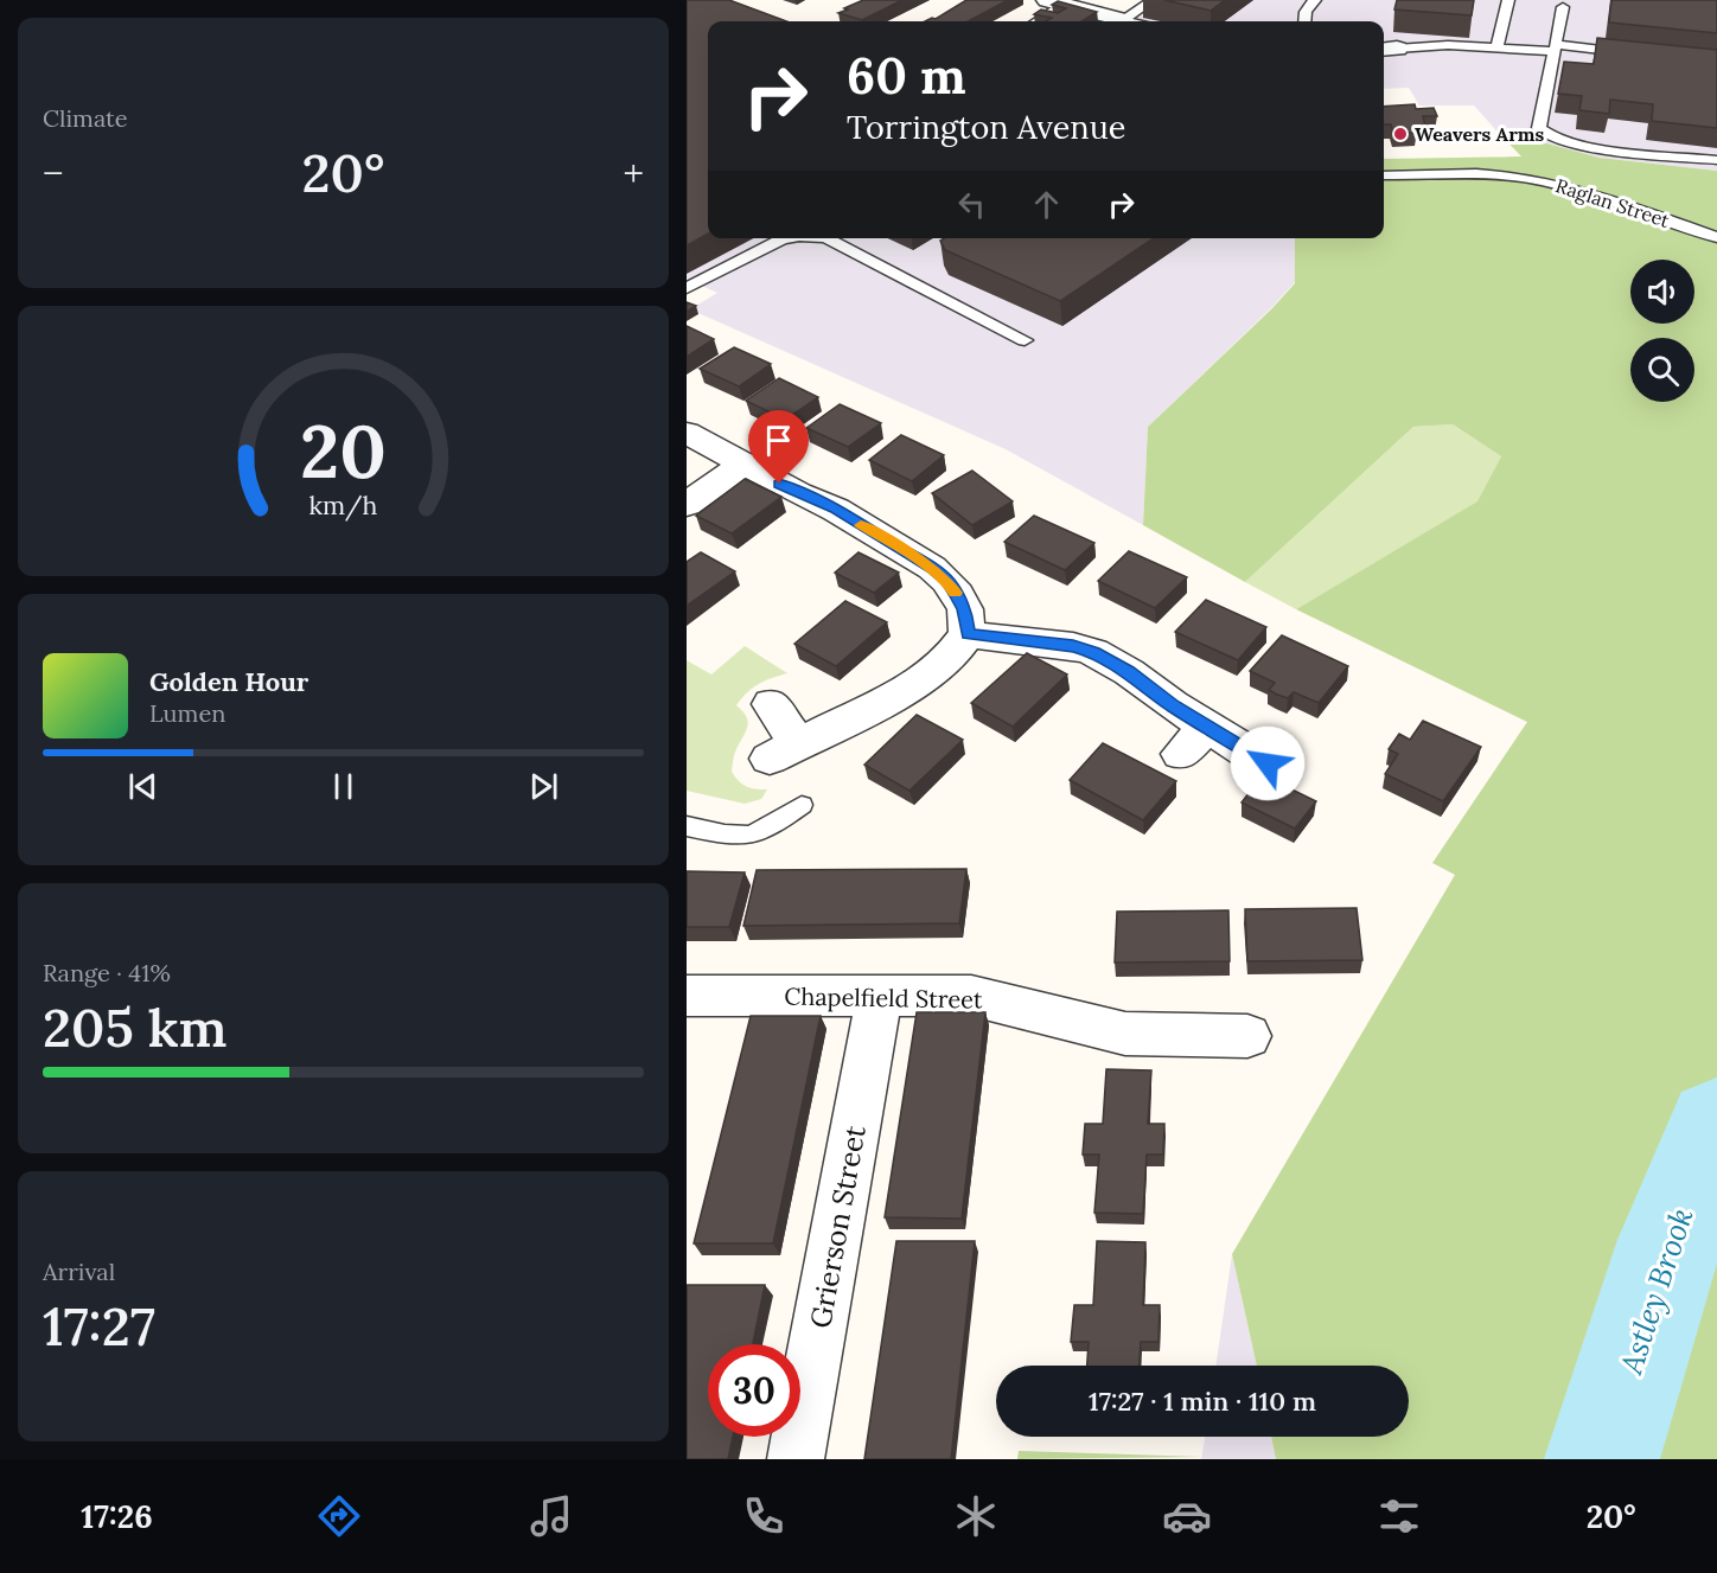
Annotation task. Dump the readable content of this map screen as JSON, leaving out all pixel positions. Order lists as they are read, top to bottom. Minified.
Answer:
{"streets":{"street":["Chapelfield Street","Grierson Street"],"lane":["Raglan Street"]},"crossings":[["Chapelfield Street","Grierson Street"]],"water":["Astley Brook"],"places":["Weavers Arms"],"page":{"tile":["Climate",["Range · 41%","205 km"],["Arrival","17:27"]],"turn":["60 m","Torrington Avenue"],"heat":["−","20°","+"],"song":["Golden Hour","Lumen"],"limit":"30","trip":"17:27 · 1 min · 110 m","tabs":["17:26","20°"],"gauge":["20","km/h"]}}
